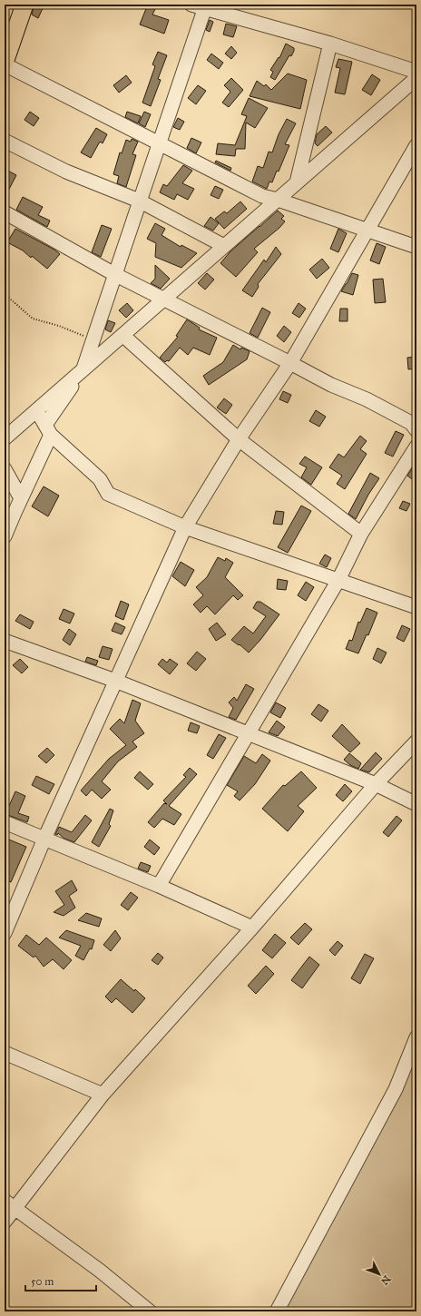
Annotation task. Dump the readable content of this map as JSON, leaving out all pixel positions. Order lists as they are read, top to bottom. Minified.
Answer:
{"scale_bar":"50 m","north":"bottom right"}
